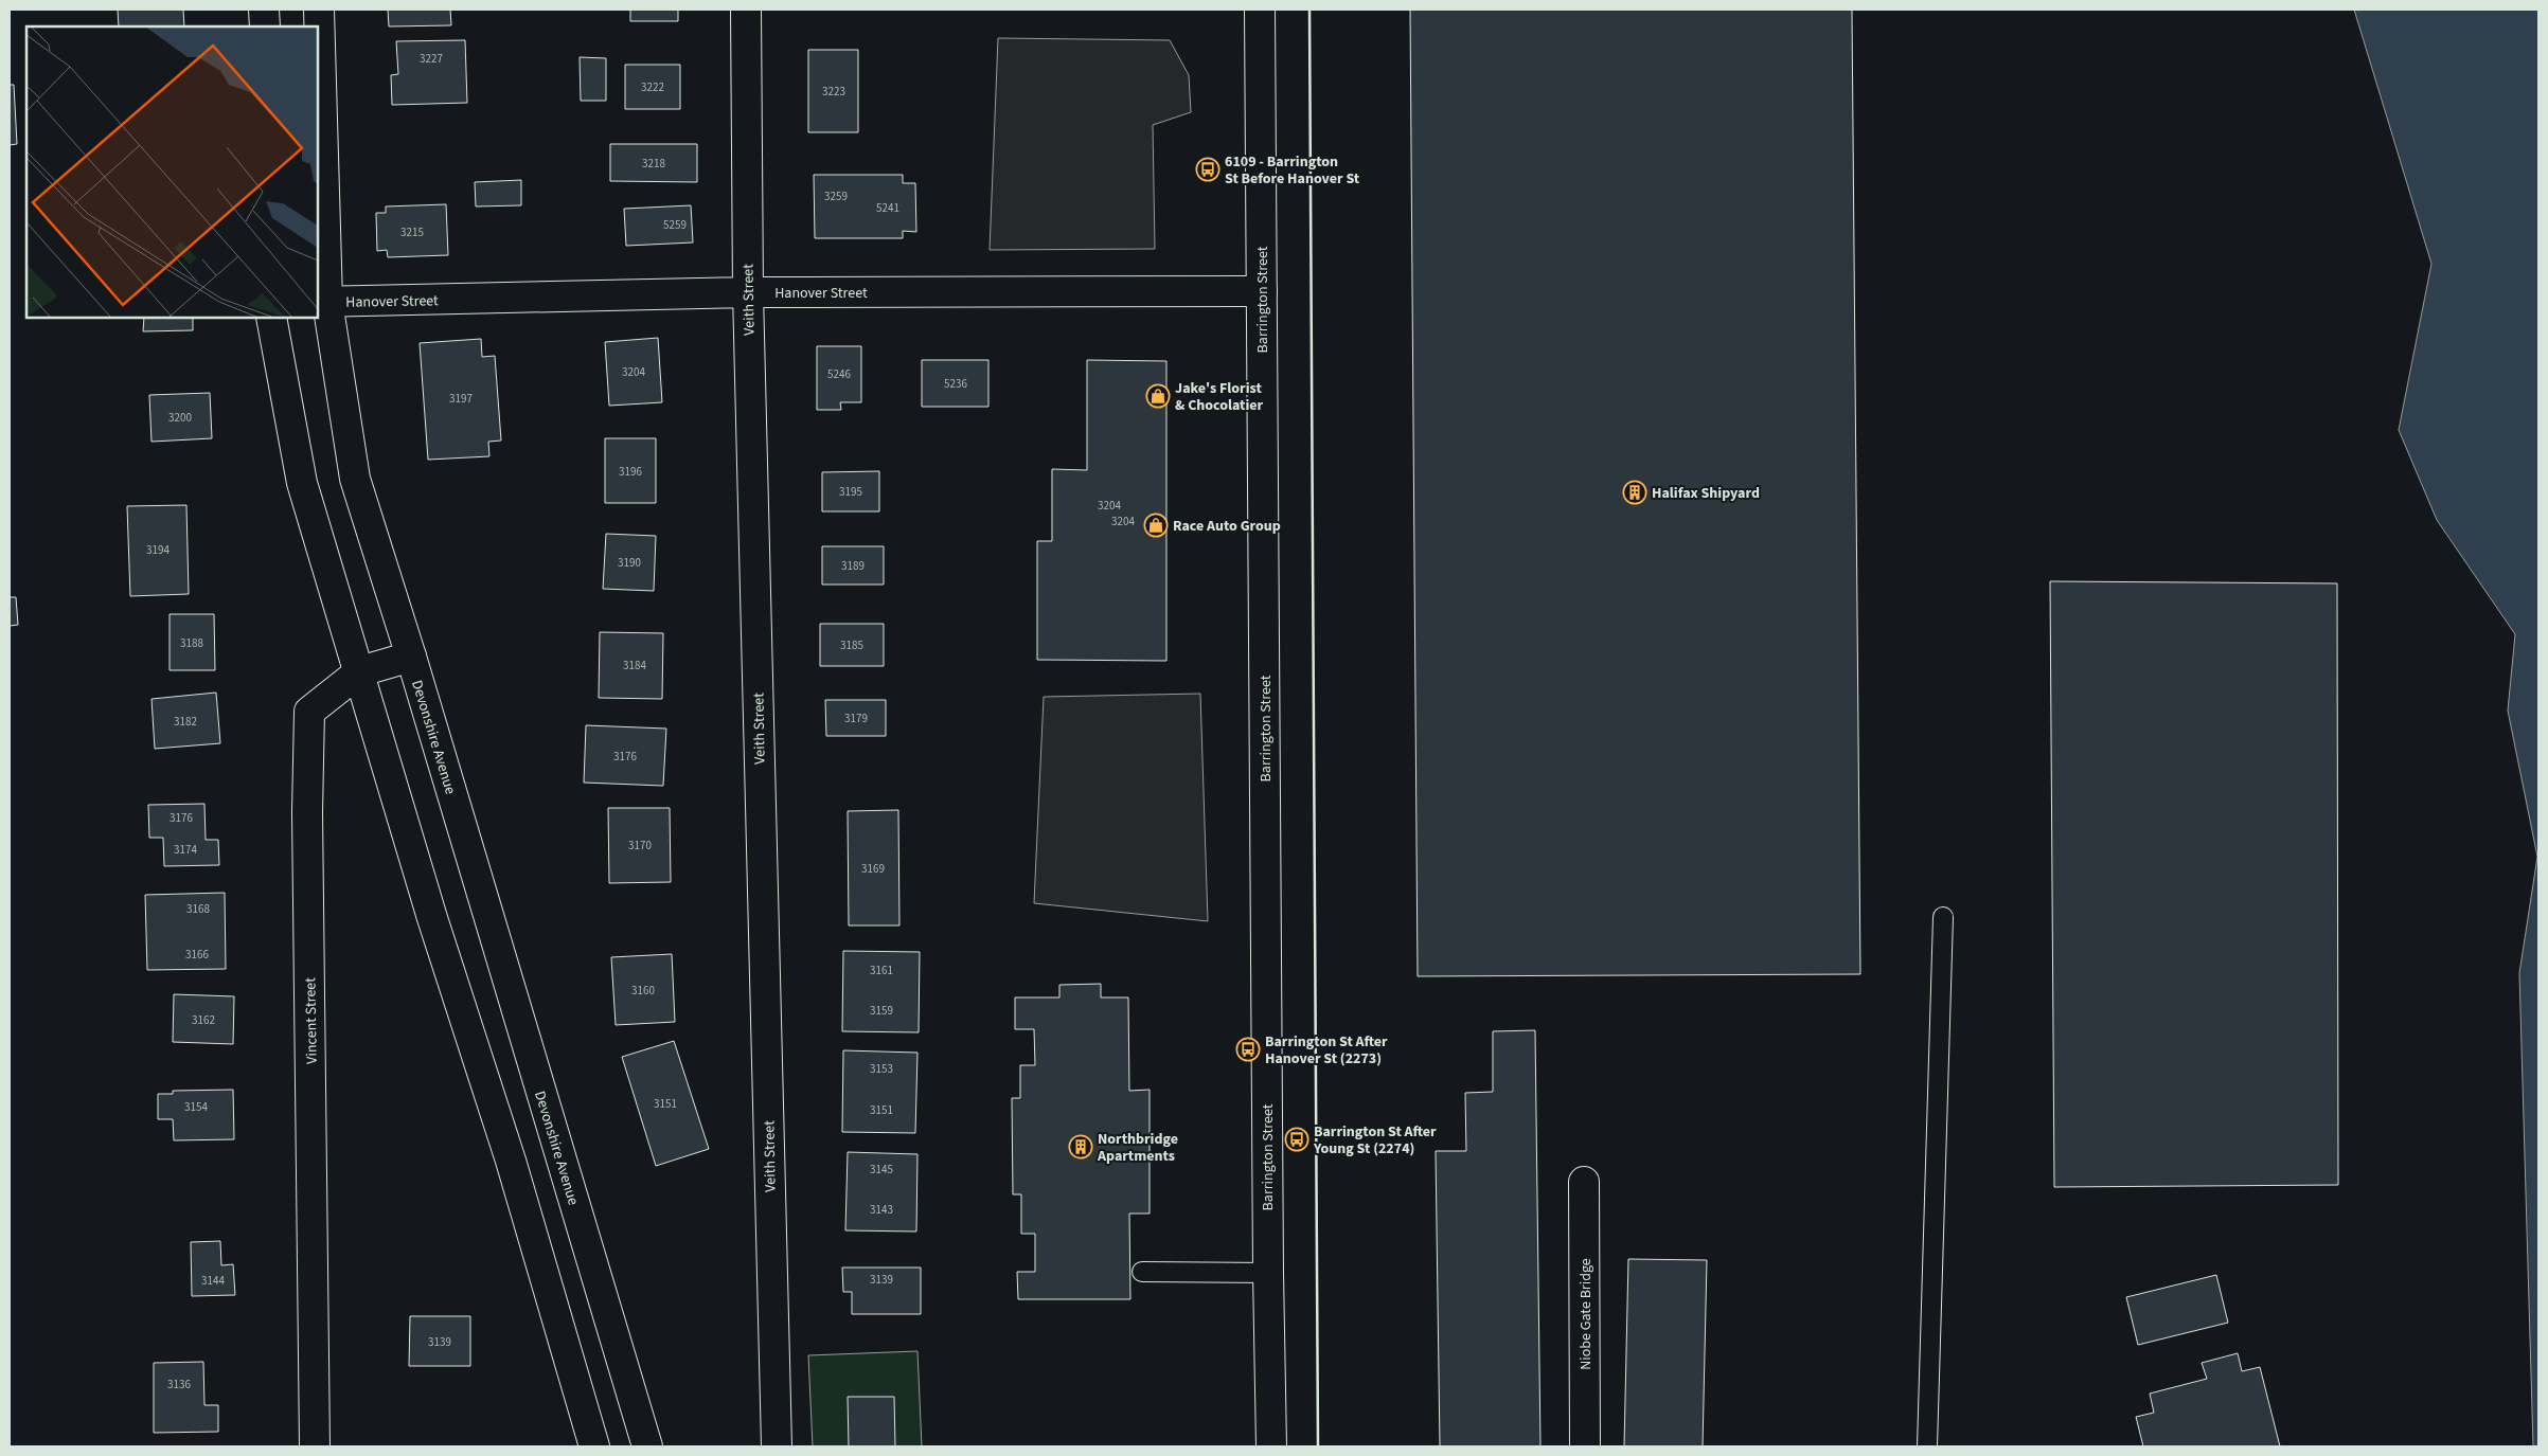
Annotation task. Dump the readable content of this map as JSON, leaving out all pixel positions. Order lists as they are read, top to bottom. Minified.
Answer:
{"streets":{"street":["Hanover Street","Veith Street","Barrington Street","Devonshire Avenue","Vincent Street","Niobe Gate Bridge"]},"crossings":[["Hanover Street","Veith Street"],["Hanover Street","Barrington Street"],["Hanover Street","Devonshire Avenue"],["Devonshire Avenue","Vincent Street"]],"places":{"bus stop":["6109 - Barrington St Before Hanover St","Barrington St After Hanover St (2273)","Barrington St After Young St (2274)"],"shop":["Jake's Florist & Chocolatier","Race Auto Group"],"building":["Halifax Shipyard","Northbridge Apartments"]},"house_numbers":["3227","3222","3223","3218","3259","5241","5259","3215","3204","5246","5236","3197","3200","3196","3195","3204","3204","3194","3190","3189","3188","3185","3184","3179","3182","3176","3176","3170","3174","3169","3168","3166","3161","3160","3159","3162","3153","3151","3154","3151","3145","3143","3139","3144","3139","3136"]}
